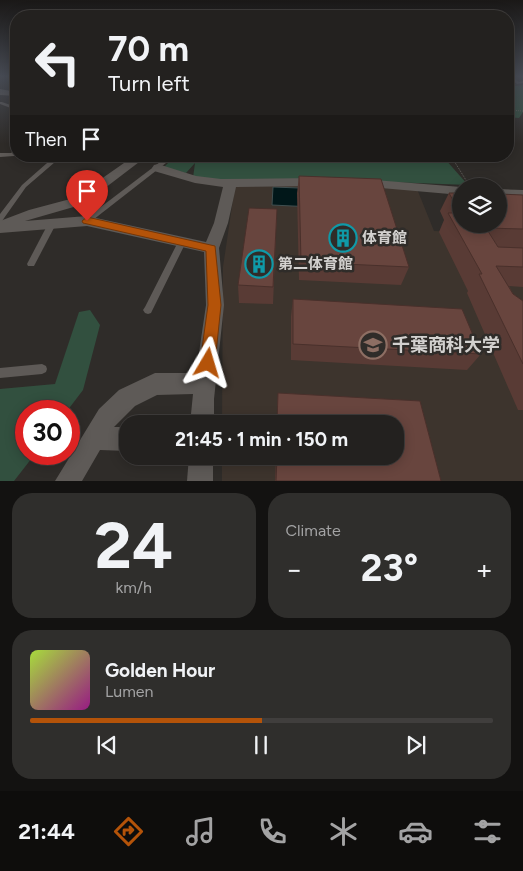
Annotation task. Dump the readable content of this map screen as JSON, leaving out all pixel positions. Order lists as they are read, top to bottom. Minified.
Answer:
{"places":{"building":["体育館","第二体育館"],"school or university":["千葉商科大学"]},"page":{"turn":["70 m","Turn left"],"then":"Then","limit":"30","trip":"21:45 · 1 min · 150 m","tile":[["24","km/h"],"Climate"],"heat":["−","23°","+"],"song":["Golden Hour","Lumen"],"tabs":"21:44"}}
